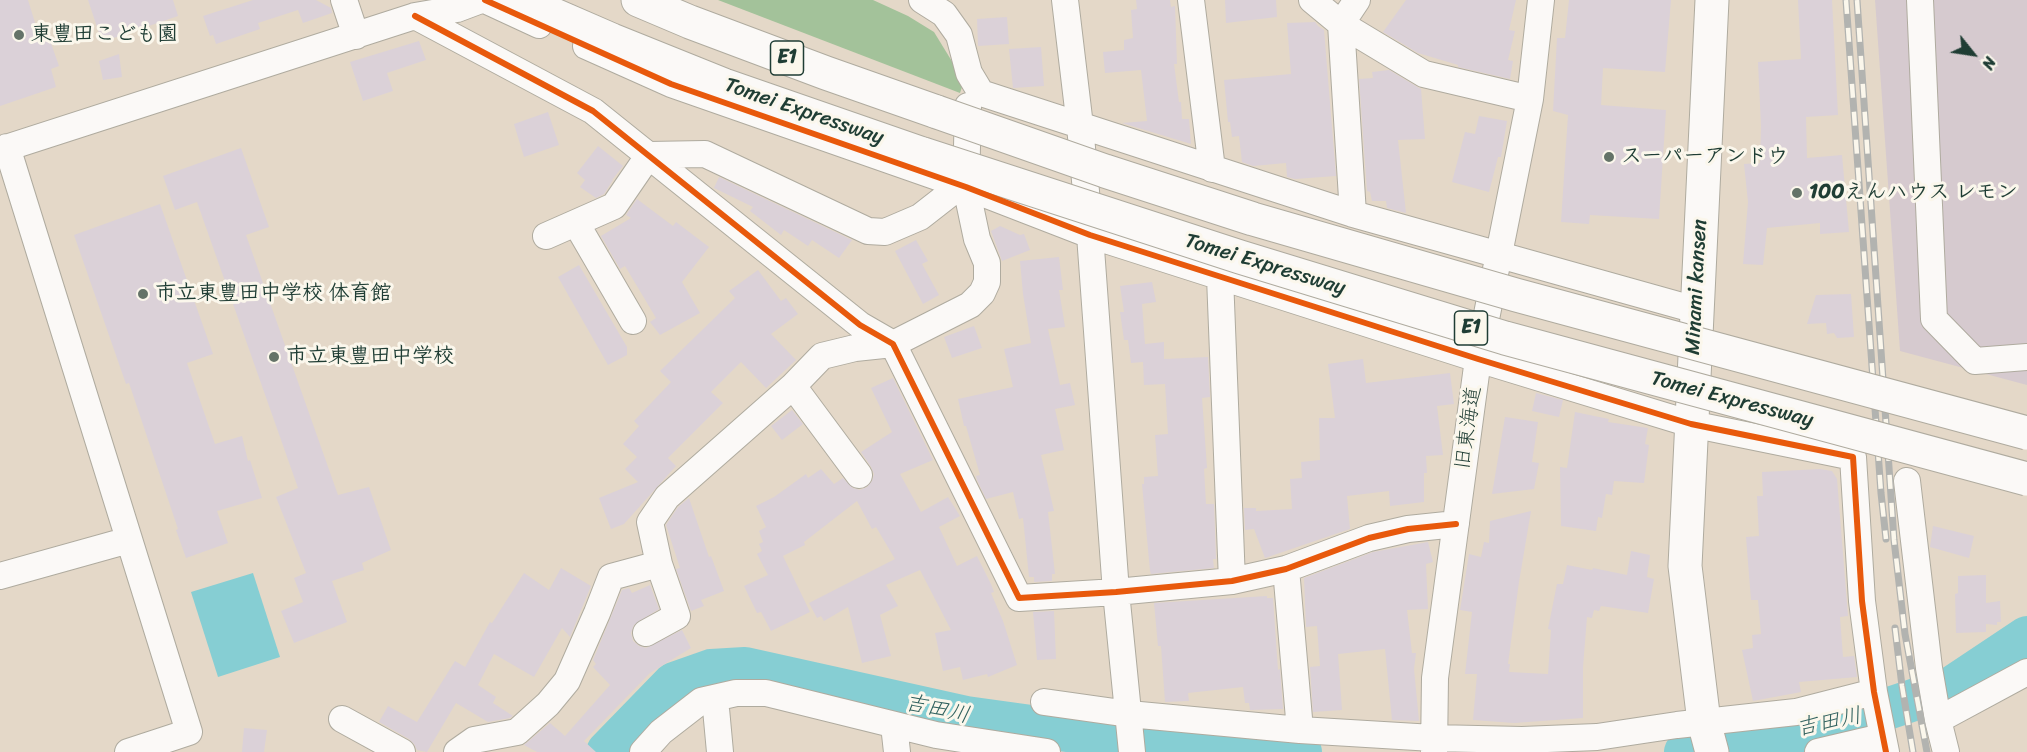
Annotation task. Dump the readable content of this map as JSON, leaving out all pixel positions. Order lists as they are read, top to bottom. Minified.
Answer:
{"streets":{"main road":["E1","Tomei Expressway","Minami kansen"],"street":["旧東海道"]},"water":["吉田川"],"places":["東豊田こども園","スーパーアンドウ","100えんハウス レモン","市立東豊田中学校 体育館","市立東豊田中学校"],"north":"bottom right"}
